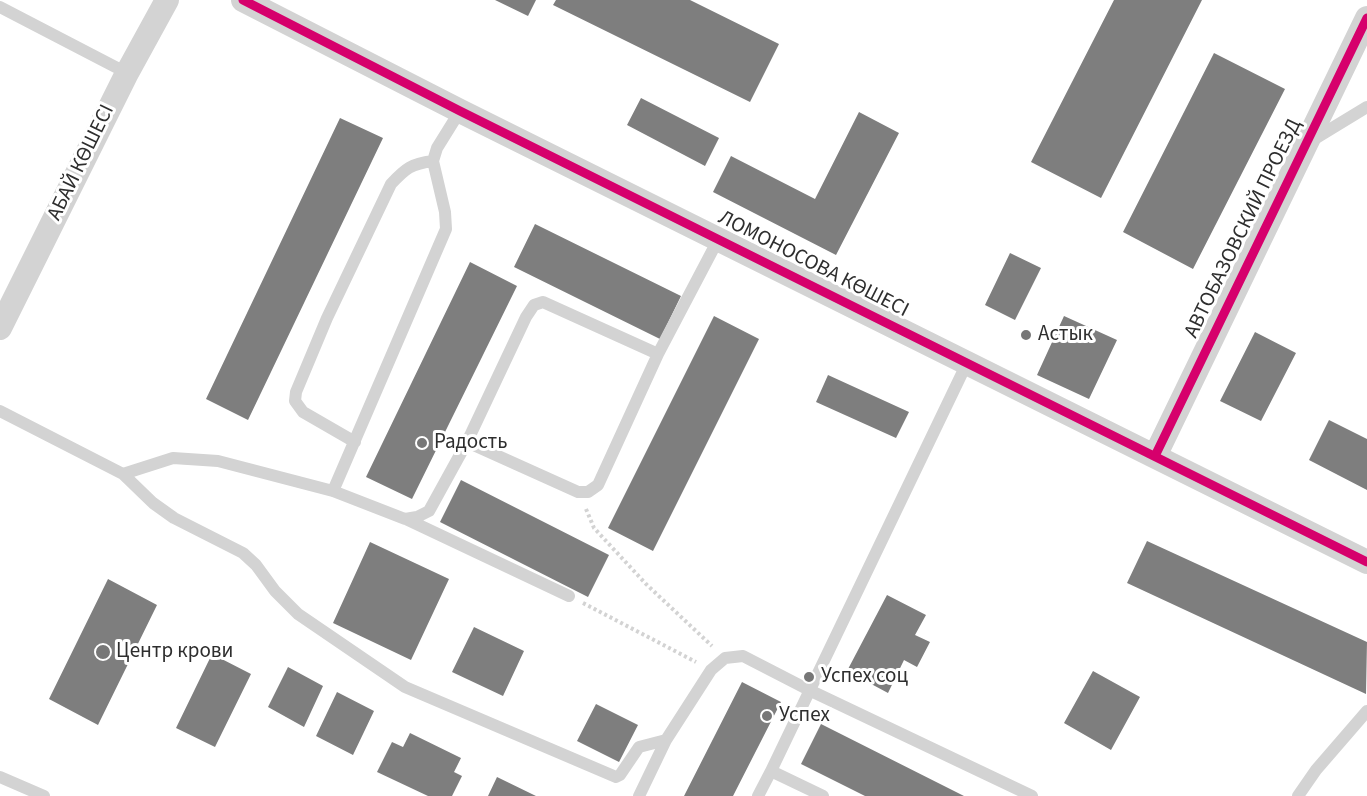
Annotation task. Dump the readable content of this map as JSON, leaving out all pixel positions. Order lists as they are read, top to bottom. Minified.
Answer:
{"streets":{"street":["АБАЙ КӨШЕСІ","АВТОБАЗОВСКИЙ ПРОЕЗД","ЛОМОНОСОВА КӨШЕСІ"]},"crossings":[["АВТОБАЗОВСКИЙ ПРОЕЗД","ЛОМОНОСОВА КӨШЕСІ"]],"places":["Астык","Радость","Центр крови","Успех соц","Успех"]}
